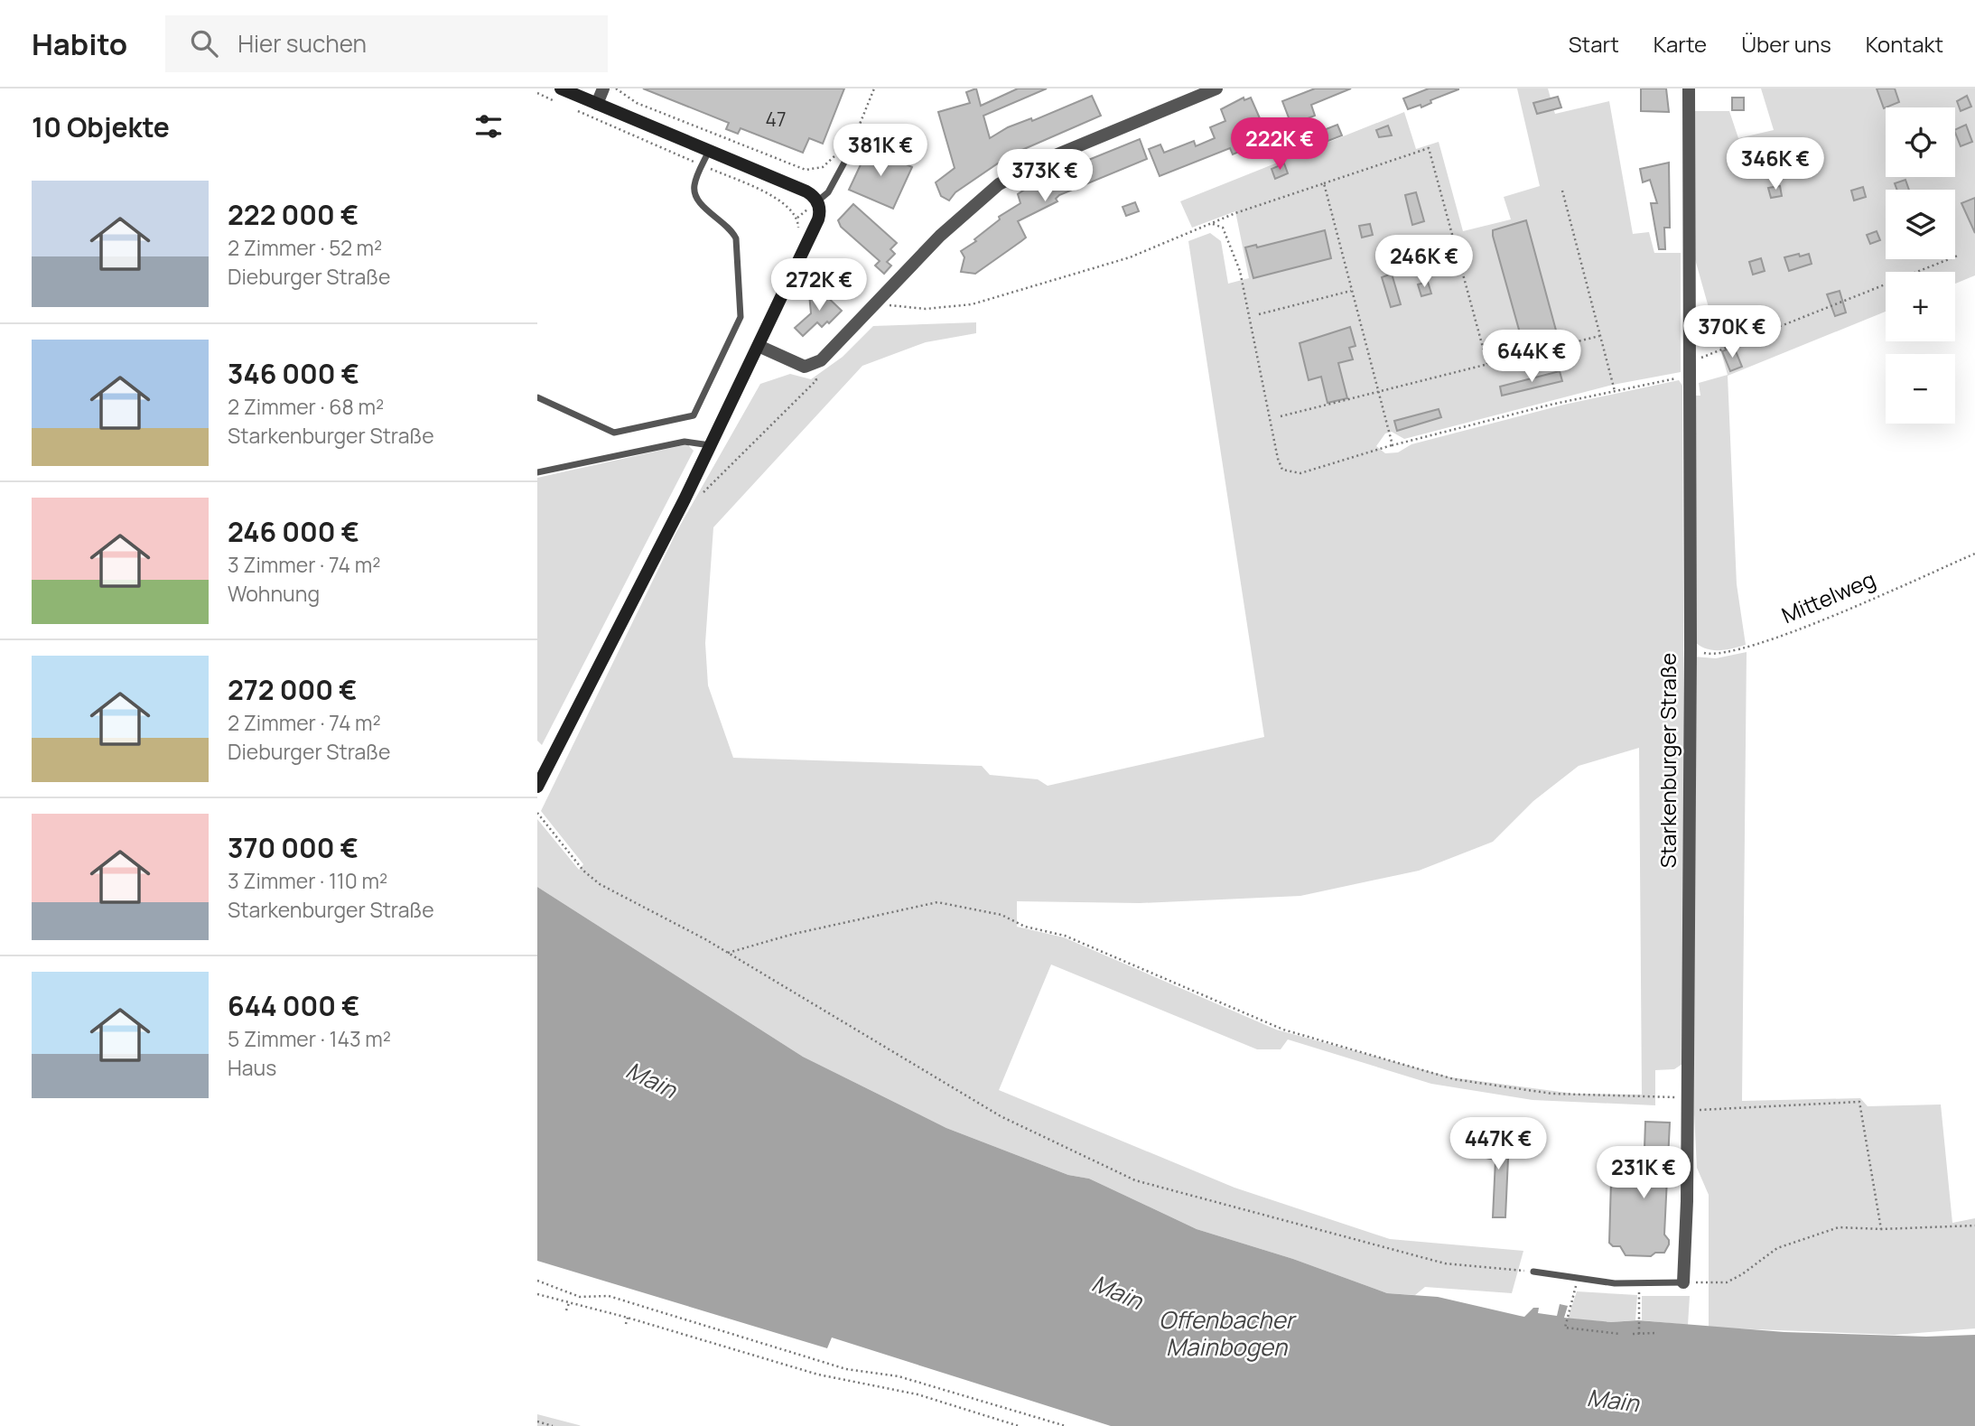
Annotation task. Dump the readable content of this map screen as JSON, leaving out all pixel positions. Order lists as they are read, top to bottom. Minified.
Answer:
{"streets":{"street":["Starkenburger Straße"],"path":["Mittelweg"]},"crossings":[["Mittelweg","Starkenburger Straße"]],"water":["Main","Offenbacher Mainbogen"],"house_numbers":["47"],"page":{"header":"Habito","search":"Hier suchen","nav":["Start","Karte","Über uns","Kontakt"],"heading":"10 Objekte","map_buttons":["+","−"],"price":["222K €","381K €","346K €","373K €","246K €","272K €","370K €","644K €","447K €","231K €"],"list":[{"name":"222 000 €","note":"2 Zimmer · 52 m² · Dieburger Straße"},{"name":"346 000 €","note":"2 Zimmer · 68 m² · Starkenburger Straße"},{"name":"246 000 €","note":"3 Zimmer · 74 m² · Wohnung"},{"name":"272 000 €","note":"2 Zimmer · 74 m² · Dieburger Straße"},{"name":"370 000 €","note":"3 Zimmer · 110 m² · Starkenburger Straße"},{"name":"644 000 €","note":"5 Zimmer · 143 m² · Haus"}]}}
